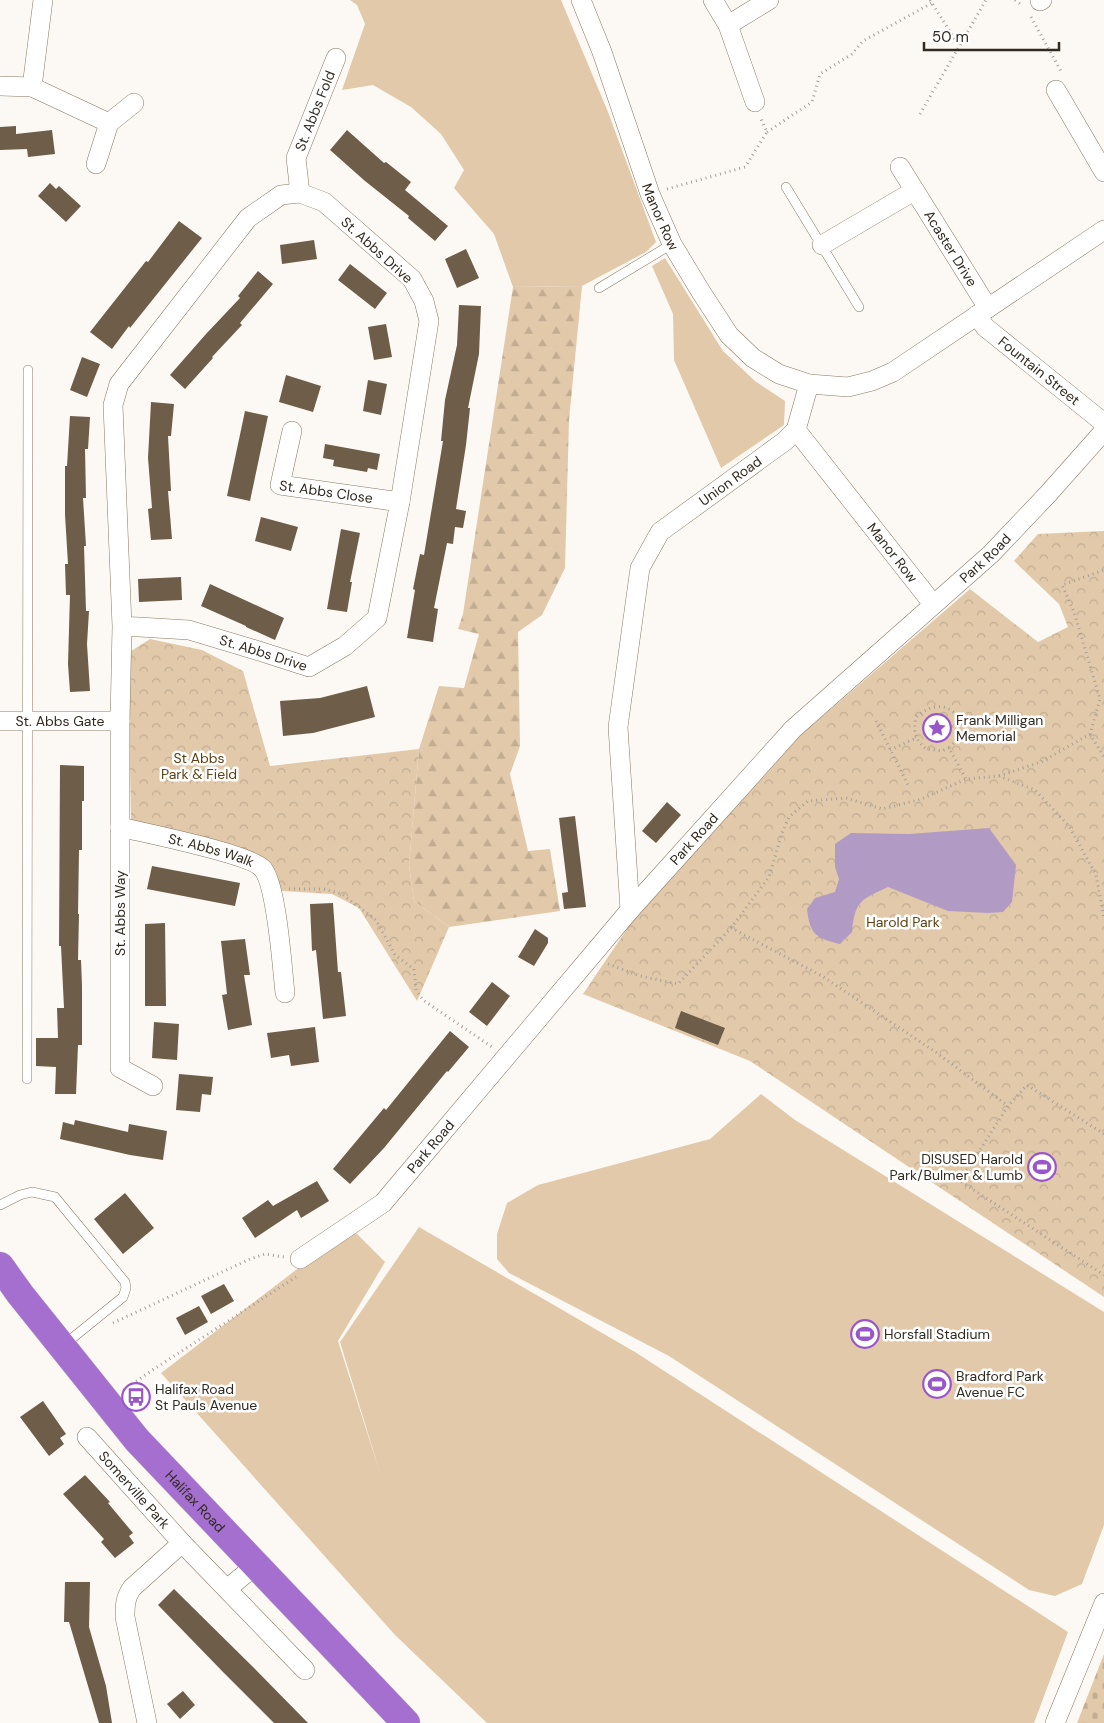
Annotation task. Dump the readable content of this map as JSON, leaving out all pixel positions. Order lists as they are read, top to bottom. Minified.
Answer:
{"streets":{"highway":["Halifax Road"],"street":["St. Abbs Fold","Manor Row","Acaster Drive","St. Abbs Drive","Fountain Street","Union Road","St. Abbs Close","Park Road","St. Abbs Gate","St. Abbs Walk","St. Abbs Way","Somerville Park"]},"crossings":[["St. Abbs Fold","St. Abbs Drive"],["Manor Row","Union Road"],["Manor Row","Park Road"],["Acaster Drive","Fountain Street"],["St. Abbs Drive","St. Abbs Close"],["Union Road","Park Road"],["St. Abbs Gate","St. Abbs Way"],["St. Abbs Walk","St. Abbs Way"]],"parks":["St Abbs Park & Field","Harold Park"],"places":{"place":["Frank Milligan Memorial"],"sports":["DISUSED Harold Park/Bulmer & Lumb","Horsfall Stadium","Bradford Park Avenue FC"],"bus stop":["Halifax Road St Pauls Avenue"]},"scale_bar":"50 m"}
